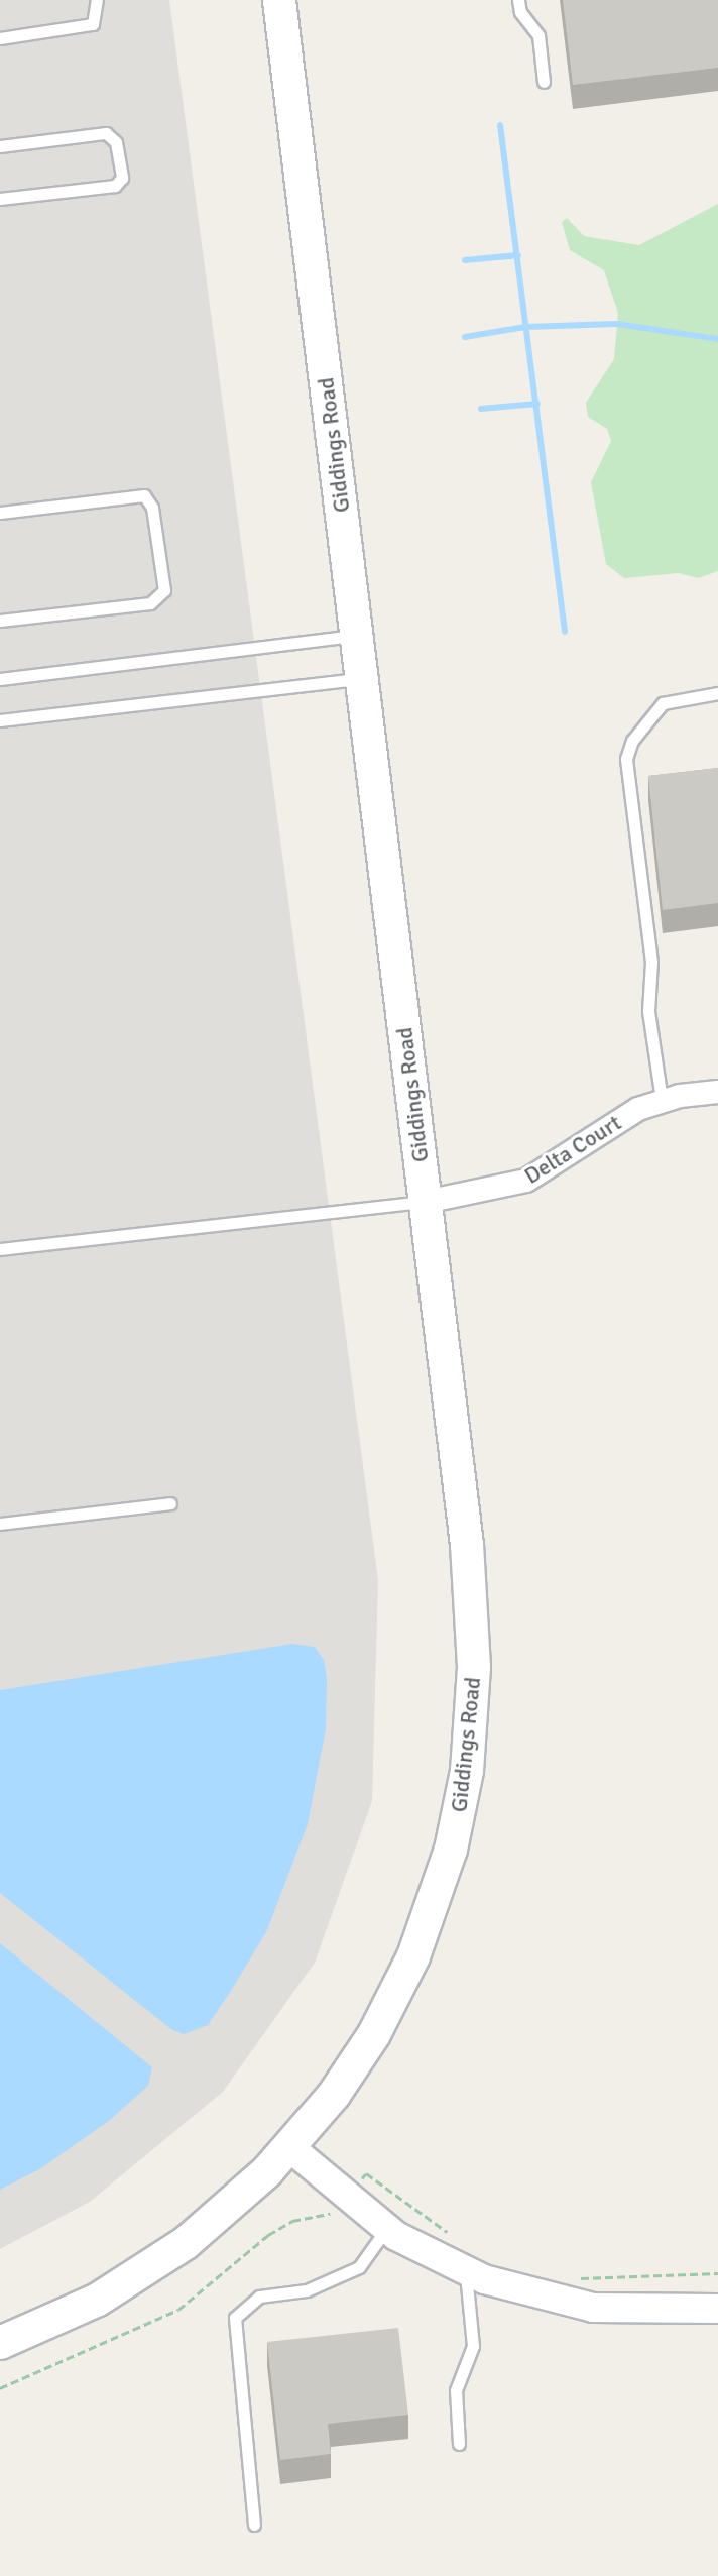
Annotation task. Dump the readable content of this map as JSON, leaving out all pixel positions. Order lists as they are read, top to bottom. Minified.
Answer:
{"streets":{"main road":["Giddings Road"],"street":["Delta Court"]},"crossings":[["Giddings Road","Delta Court"]]}
